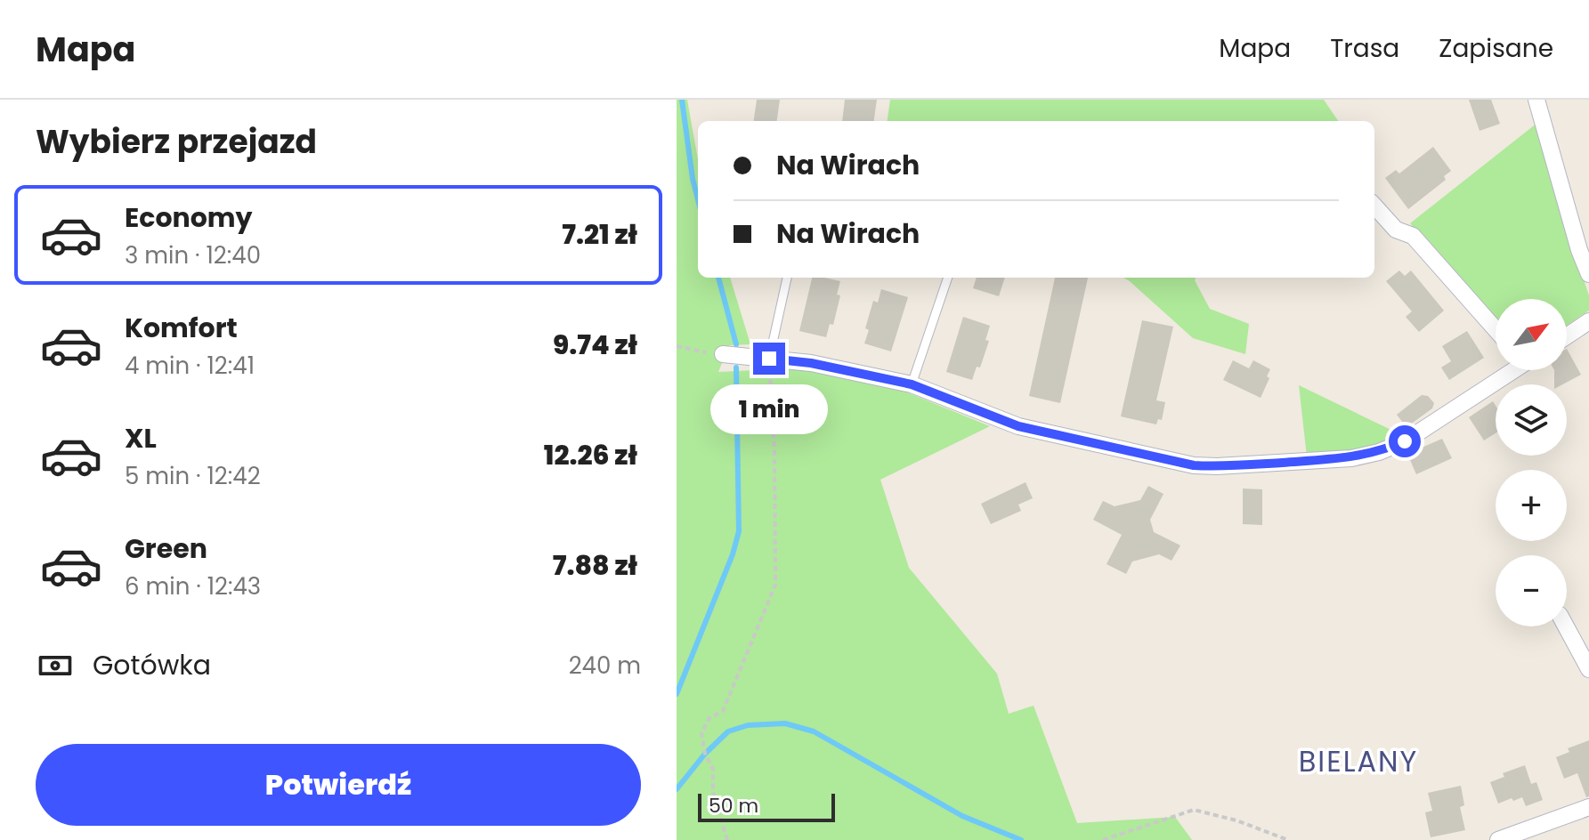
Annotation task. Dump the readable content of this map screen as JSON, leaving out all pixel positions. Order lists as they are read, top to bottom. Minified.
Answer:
{"districts":["BIELANY"],"scale_bar":"50 m","north":"top right","page":{"header":"Mapa","nav":["Mapa","Trasa","Zapisane"],"heading":"Wybierz przejazd","banner":["Na Wirach","Na Wirach"],"list":[{"name":"Economy","note":"3 min · 12:40","value":"7.21 zł"},{"name":"Komfort","note":"4 min · 12:41","value":"9.74 zł"},{"name":"XL","note":"5 min · 12:42","value":"12.26 zł"},{"name":"Green","note":"6 min · 12:43","value":"7.88 zł"}],"map_buttons":["+","−"],"bubble":"1 min","pay":["Gotówka","240 m"],"buttons":"Potwierdź","scale":"50 m"}}
